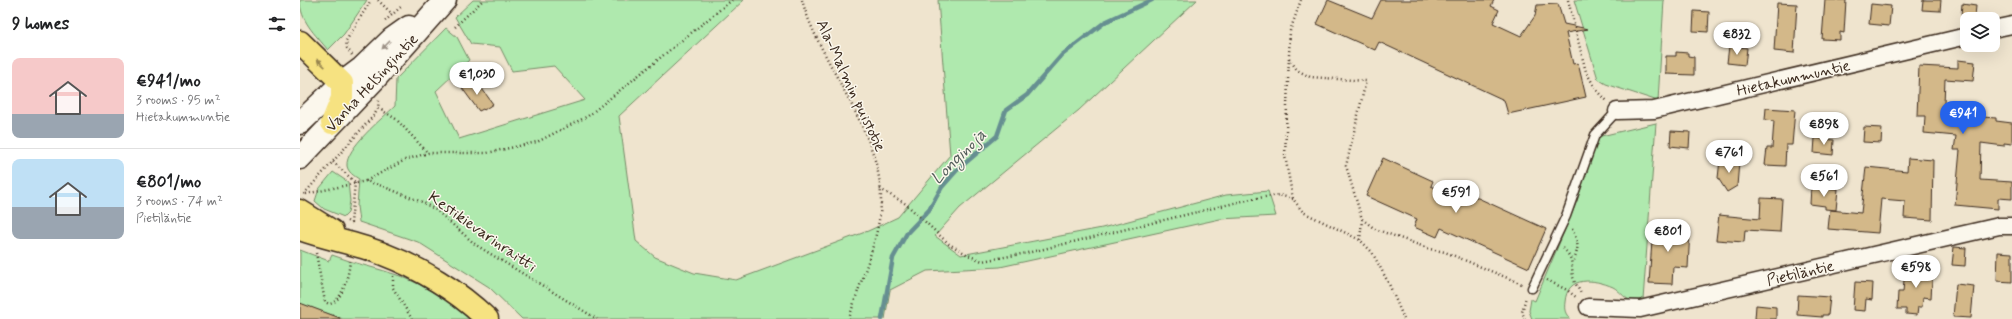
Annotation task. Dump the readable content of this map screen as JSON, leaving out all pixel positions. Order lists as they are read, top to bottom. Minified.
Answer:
{"streets":{"main road":["Vanha Helsingintie"],"street":["Hietakummuntie","Pietiläntie"],"path":["Ala-Malmin puistotie","Kestikievarinraitti"]},"water":["Longinoja"],"page":{"heading":"9 homes","price":["€832","€1,030","€941","€898","€761","€561","€591","€801","€598"],"list":[{"name":"€941/mo","note":"3 rooms · 95 m² · Hietakummuntie"},{"name":"€801/mo","note":"3 rooms · 74 m² · Pietiläntie"}]}}
